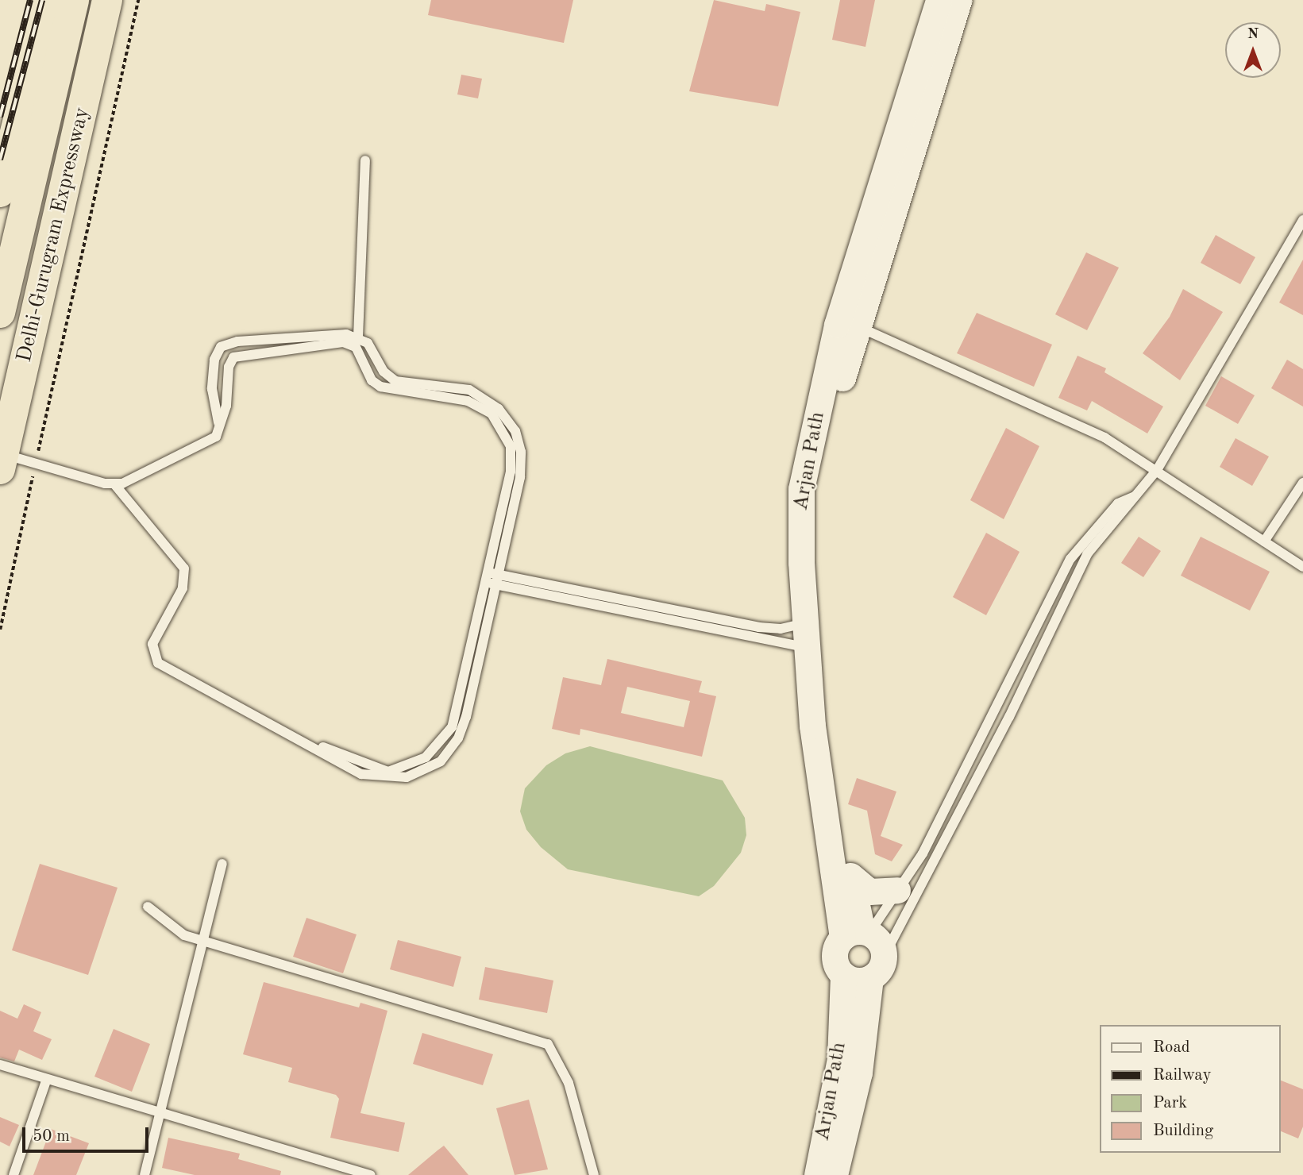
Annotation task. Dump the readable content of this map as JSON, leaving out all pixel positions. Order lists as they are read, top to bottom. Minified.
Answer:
{"streets":{"highway":["Delhi-Gurugram Expressway"],"main road":["Arjan Path"]},"legend":["Road","Railway","Park","Building"],"scale_bar":"50 m","north":"top"}
